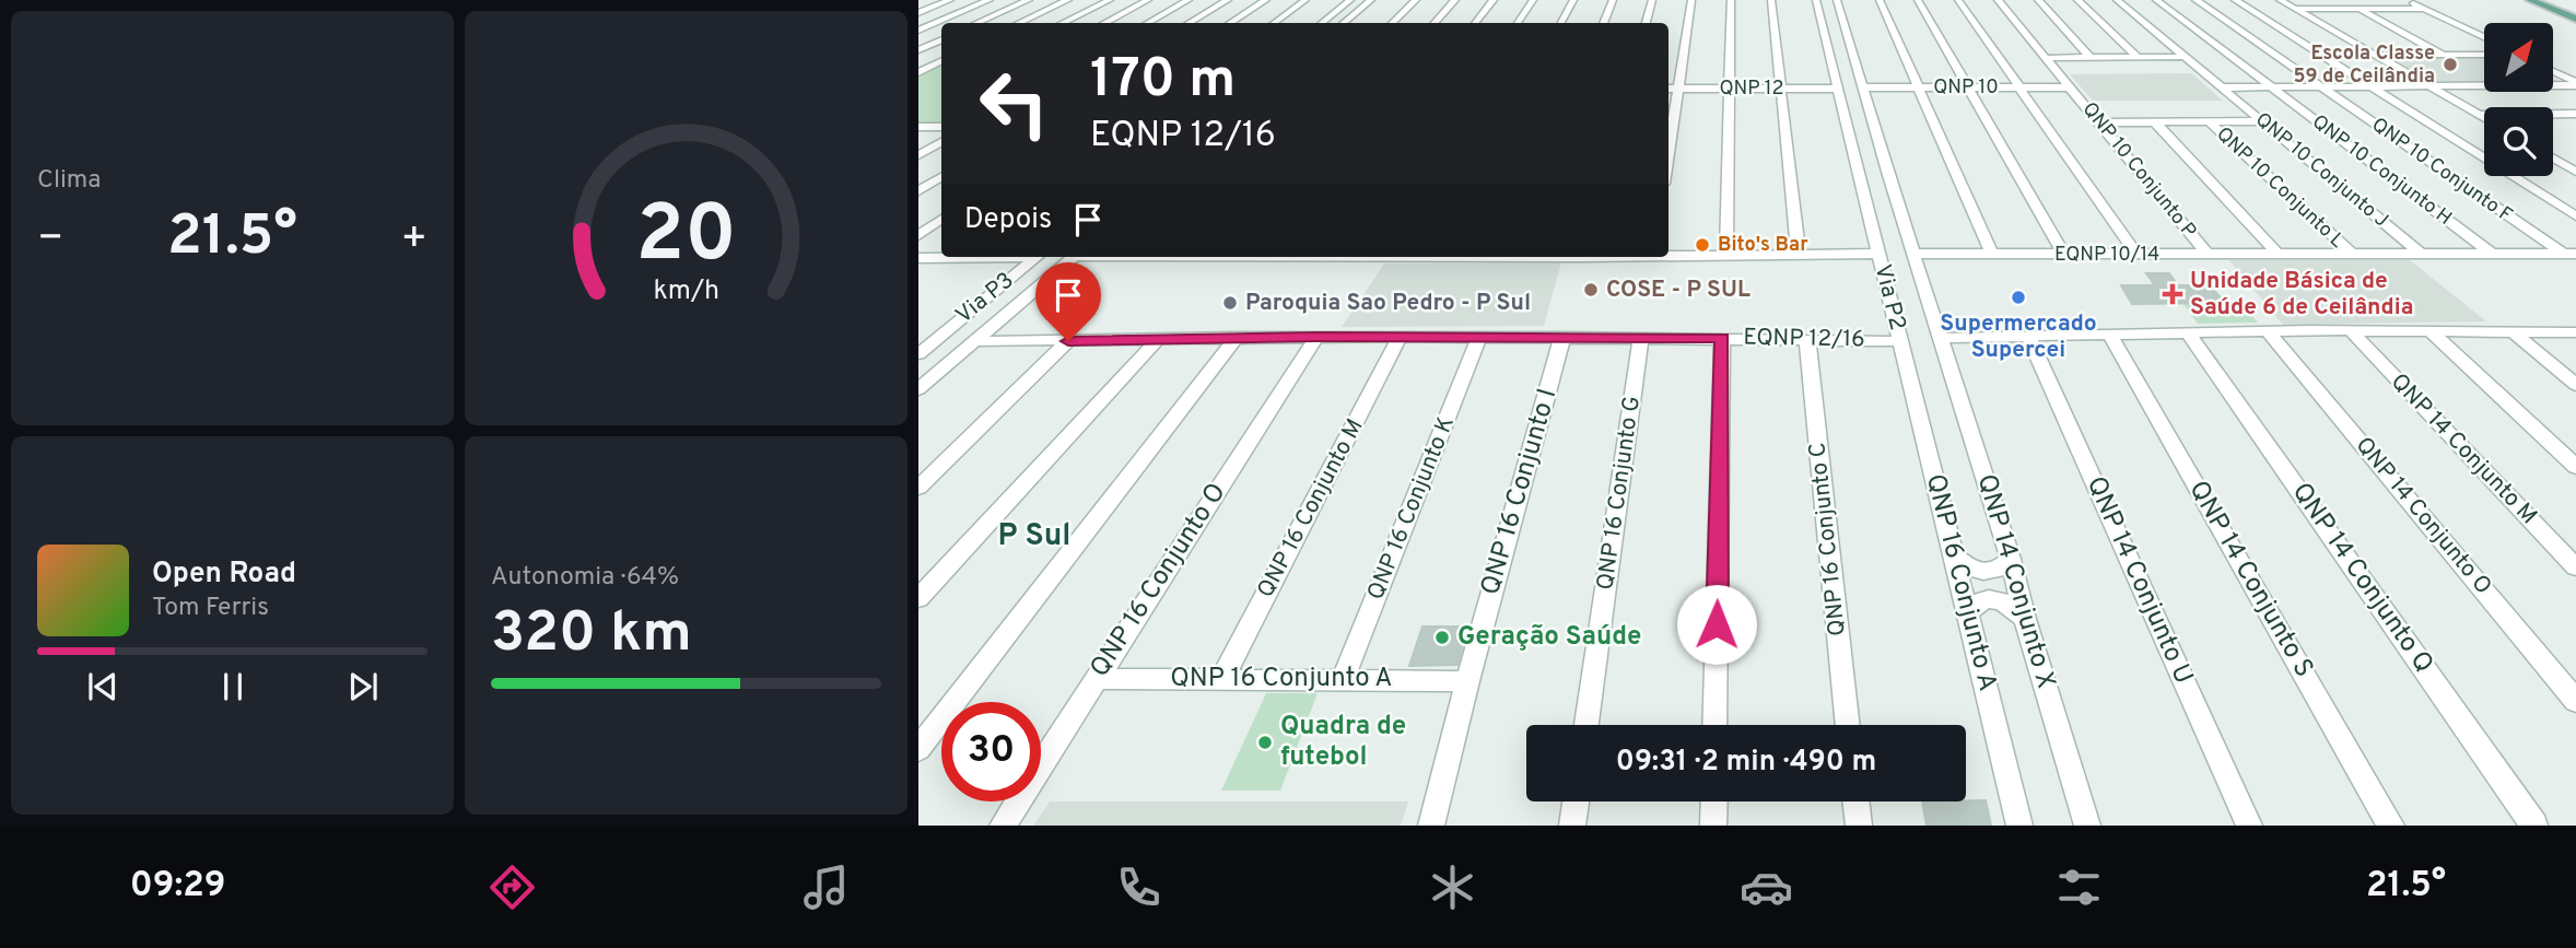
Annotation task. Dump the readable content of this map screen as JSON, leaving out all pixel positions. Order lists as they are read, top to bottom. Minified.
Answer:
{"streets":{"street":["QNP 10","QNP 12","QNP 10 Conjunto P","QNP 10 Conjunto J","QNP 10 Conjunto H","QNP 10 Conjunto F","QNP 10 Conjunto L","EQNP 10/14","Via P2","Via P3","EQNP 12/16","QNP 14 Conjunto M","QNP 16 Conjunto I","QNP 16 Conjunto G","QNP 16 Conjunto M","QNP 16 Conjunto K","QNP 14 Conjunto O","QNP 16 Conjunto C","QNP 14 Conjunto Q","QNP 14 Conjunto S","QNP 16 Conjunto O","QNP 14 Conjunto U","QNP 14 Conjunto X","QNP 16 Conjunto A"]},"crossings":[["QNP 10","QNP 10 Conjunto P"],["QNP 10 Conjunto P","EQNP 10/14"],["QNP 10 Conjunto J","EQNP 10/14"],["QNP 10 Conjunto H","EQNP 10/14"],["QNP 10 Conjunto F","EQNP 10/14"],["QNP 10 Conjunto L","EQNP 10/14"],["EQNP 10/14","Via P2"],["Via P2","EQNP 12/16"],["Via P2","QNP 14 Conjunto X"],["Via P2","QNP 16 Conjunto A"],["Via P3","EQNP 12/16"],["EQNP 12/16","QNP 16 Conjunto I"],["EQNP 12/16","QNP 16 Conjunto G"],["EQNP 12/16","QNP 16 Conjunto M"],["EQNP 12/16","QNP 16 Conjunto K"],["EQNP 12/16","QNP 16 Conjunto C"],["EQNP 12/16","QNP 16 Conjunto O"],["EQNP 12/16","QNP 16 Conjunto A"],["QNP 16 Conjunto I","QNP 16 Conjunto A"],["QNP 16 Conjunto M","QNP 16 Conjunto A"],["QNP 16 Conjunto K","QNP 16 Conjunto A"],["QNP 16 Conjunto O","QNP 16 Conjunto A"]],"districts":["P Sul"],"places":{"other":["Escola Classe 59 de Ceilândia","Bito's Bar","COSE - P SUL","Supermercado Supercei","Paroquia Sao Pedro - P Sul","Geração Saúde","Quadra de futebol"],"health":["Unidade Básica de Saúde 6 de Ceilândia"]},"north":"top right","page":{"tile":["Clima",["Autonomia · 64%","320 km"]],"turn":["170 m","EQNP 12/16"],"then":"Depois","heat":["−","21.5°","+"],"song":["Open Road","Tom Ferris"],"limit":"30","trip":"09:31 · 2 min · 490 m","tabs":["09:29","21.5°"],"gauge":["20","km/h"]}}
